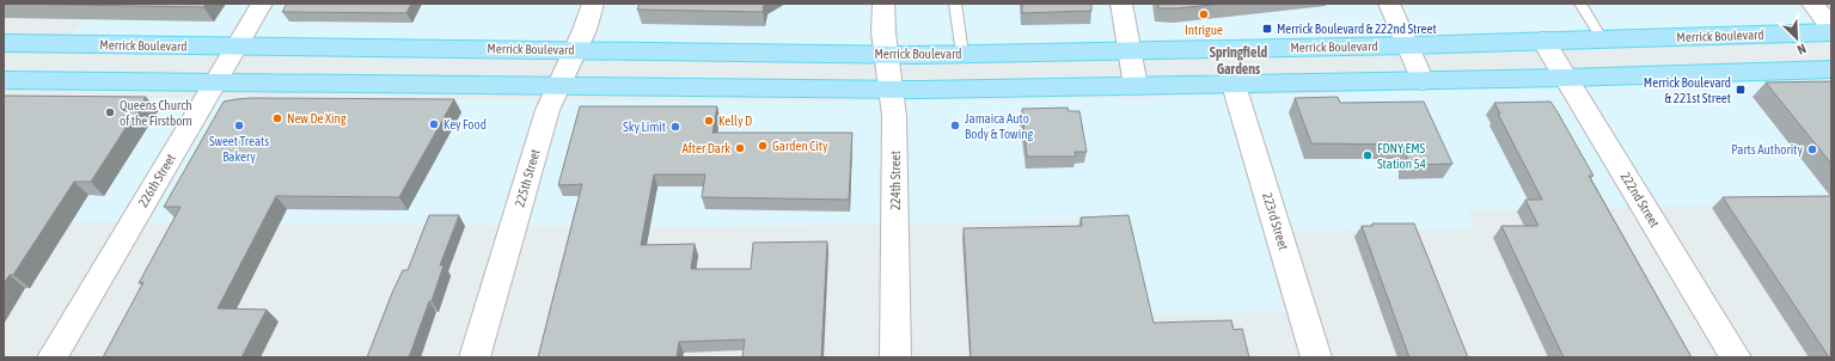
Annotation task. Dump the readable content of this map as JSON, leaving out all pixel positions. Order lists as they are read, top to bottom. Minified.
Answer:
{"streets":{"main road":["Merrick Boulevard"],"street":["225th Street","226th Street","224th Street","222nd Street","223rd Street"]},"crossings":[["Merrick Boulevard","225th Street"],["Merrick Boulevard","226th Street"],["Merrick Boulevard","224th Street"],["Merrick Boulevard","222nd Street"]],"districts":["Springfield Gardens"],"places":{"other":["Intrigue","Queens Church of the Firstborn","New De Xing","Kelly D","Key Food","Sweet Treats Bakery","Jamaica Auto Body & Towing","Sky Limit","Garden City","After Dark","Parts Authority","FDNY EMS Station 54"],"transit":["Merrick Boulevard & 222nd Street","Merrick Boulevard & 221st Street"]},"north":"bottom right"}
